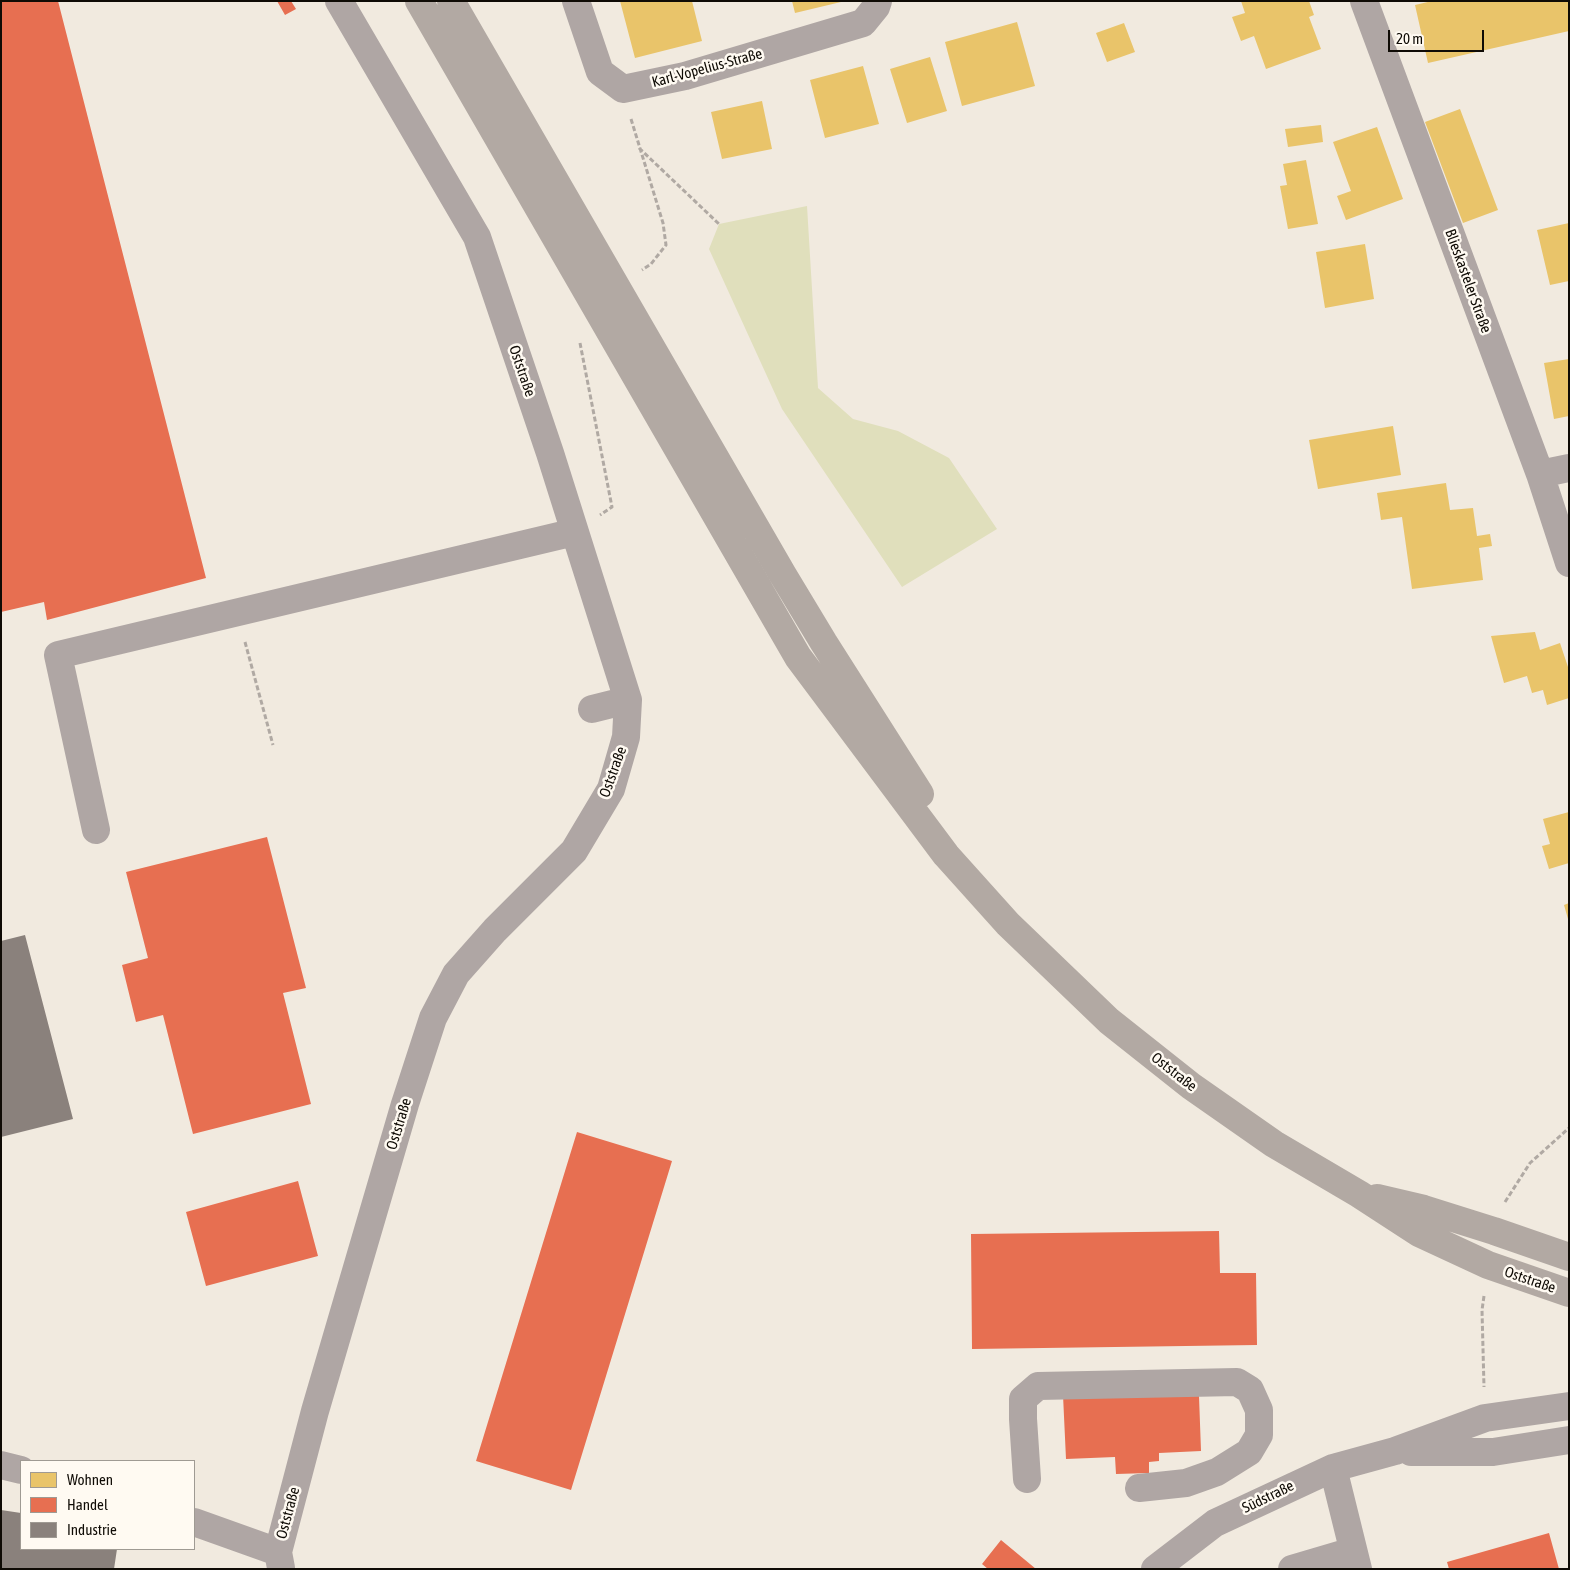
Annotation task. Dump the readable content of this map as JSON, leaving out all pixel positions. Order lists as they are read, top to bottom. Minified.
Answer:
{"streets":{"main road":["Oststraße"],"street":["Karl-Vopelius-Straße","Blieskasteler Straße","Südstraße"]},"legend":["Wohnen","Handel","Industrie"],"scale_bar":"20 m"}
